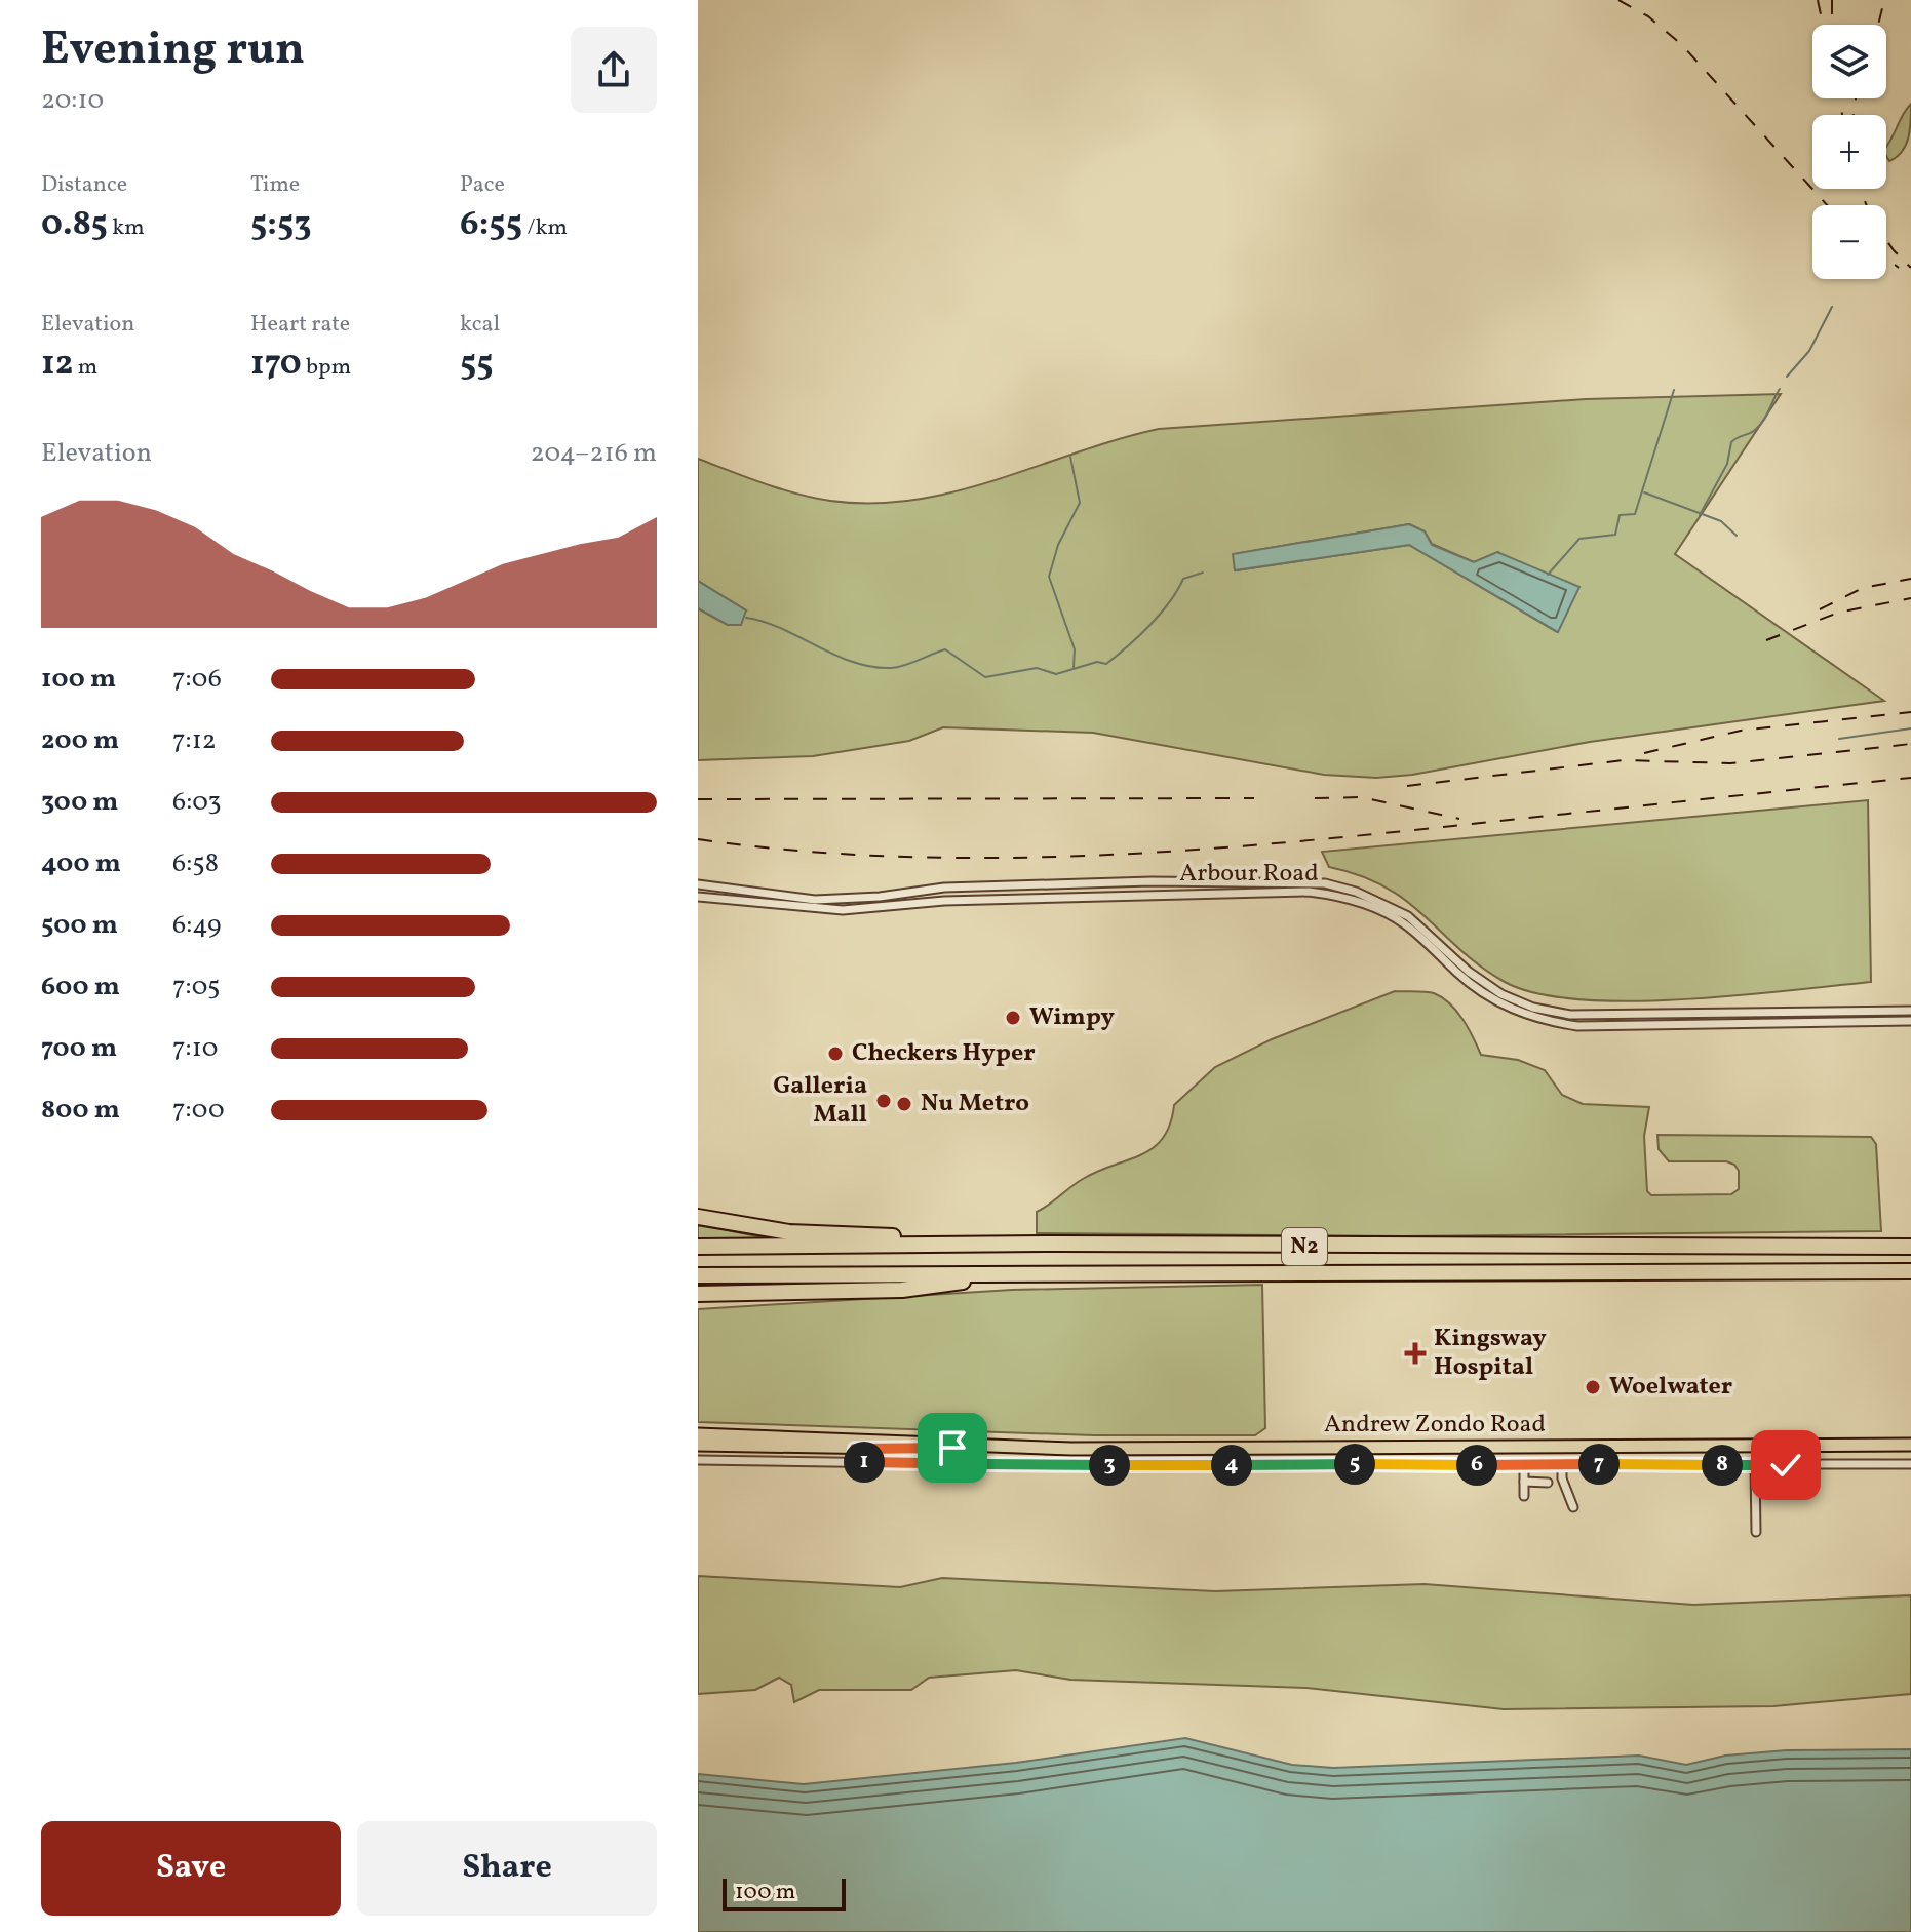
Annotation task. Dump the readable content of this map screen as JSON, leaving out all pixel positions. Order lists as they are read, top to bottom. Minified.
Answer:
{"streets":{"highway":["N2"],"main road":["Andrew Zondo Road"],"street":["Arbour Road"]},"places":{"other":["Wimpy","Checkers Hyper","Galleria Mall","Nu Metro","Woelwater"],"health":["Kingsway Hospital"]},"scale_bar":"100 m","page":{"heading":["Evening run","20:10"],"map_buttons":["+","−"],"stats":[["Distance","0.85 km"],["Time","5:53"],["Pace","6:55 /km"],["Elevation","12 m"],["Heart rate","170 bpm"],["kcal","55"]],"chart":["Elevation","204–216 m"],"list":[{"name":"100 m","note":"7:06"},{"name":"200 m","note":"7:12"},{"name":"300 m","note":"6:03"},{"name":"400 m","note":"6:58"},{"name":"500 m","note":"6:49"},{"name":"600 m","note":"7:05"},{"name":"700 m","note":"7:10"},{"name":"800 m","note":"7:00"}],"pins":["1","5","7","3","4","6","8"],"buttons":["Save","Share"],"scale":"100 m"}}
